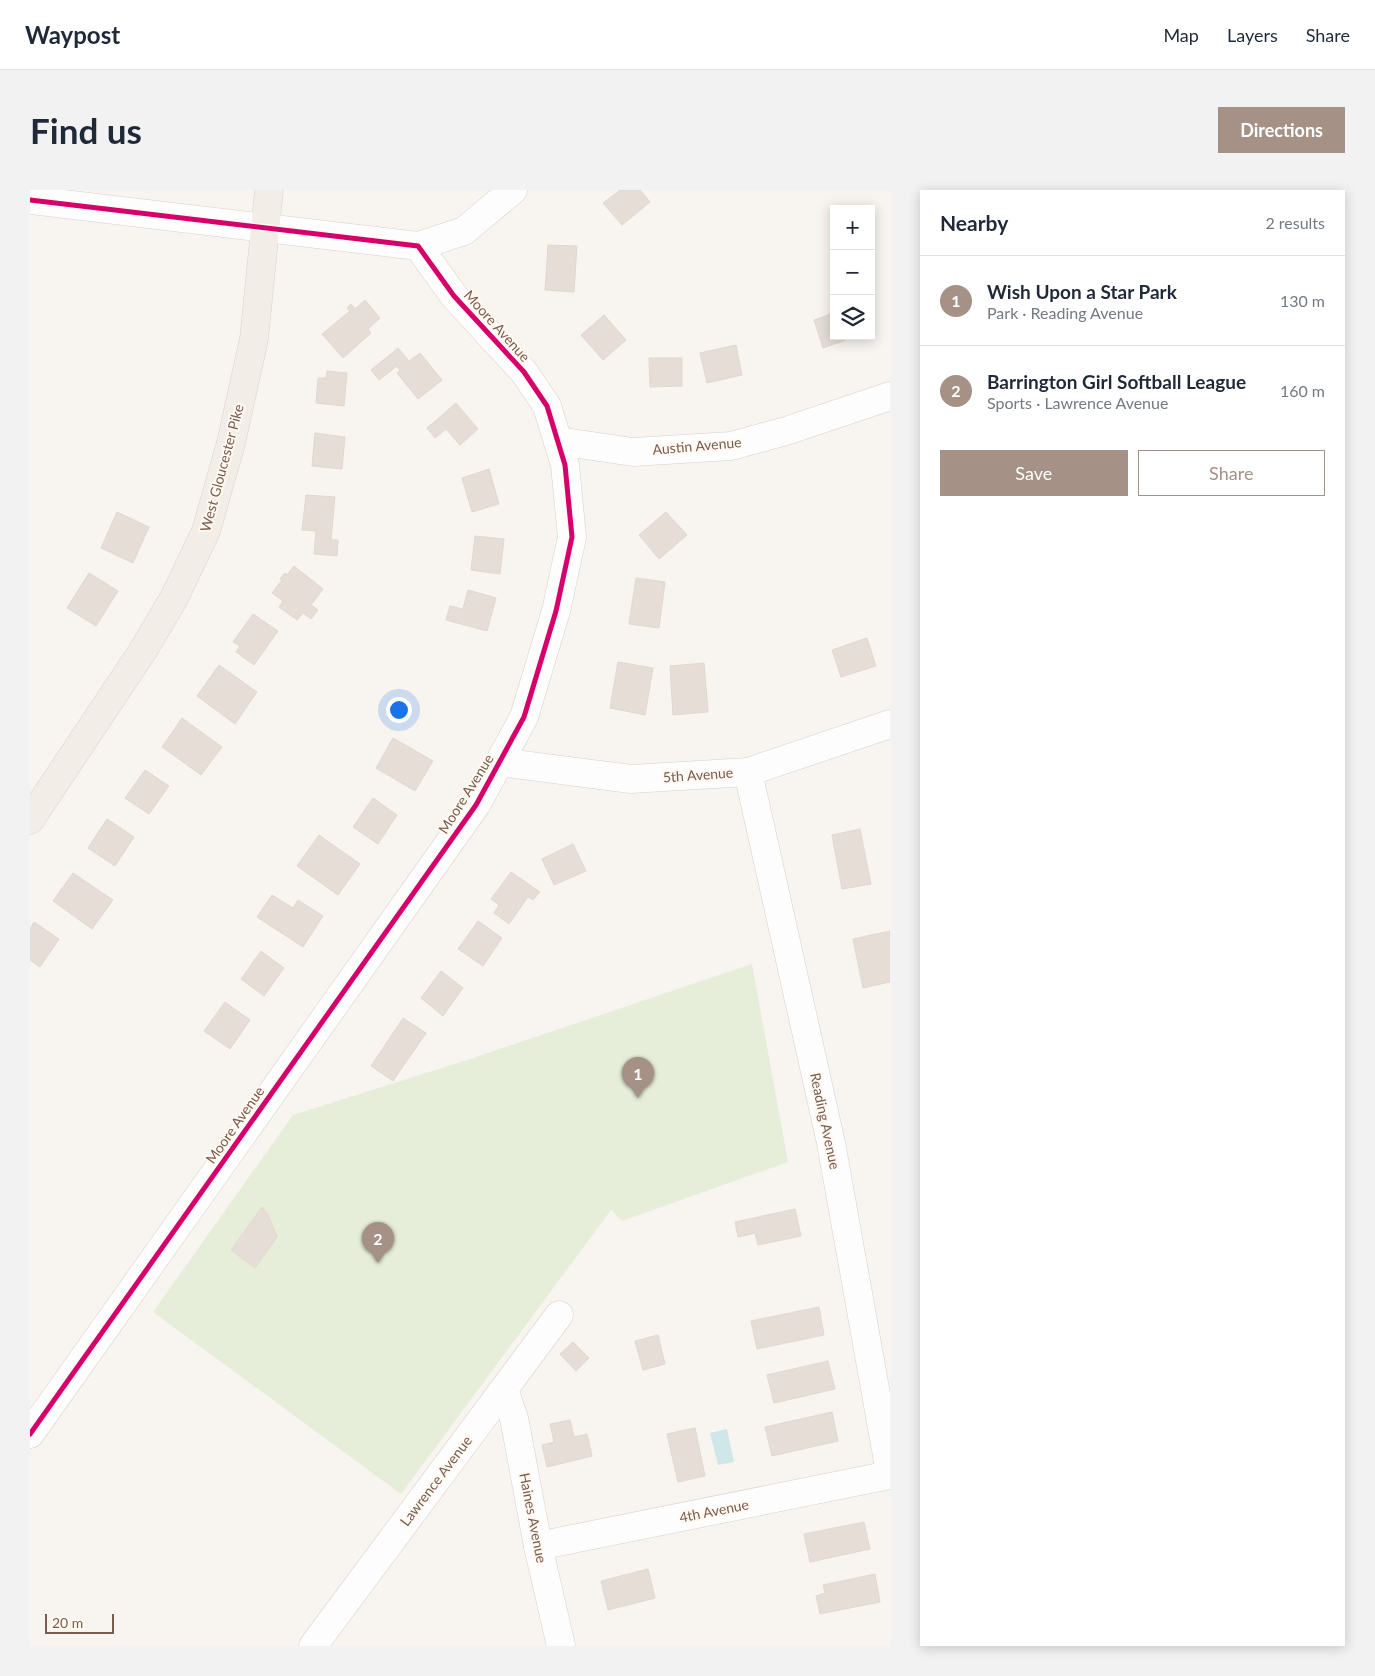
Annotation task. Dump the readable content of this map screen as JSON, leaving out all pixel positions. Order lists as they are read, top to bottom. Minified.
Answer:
{"streets":{"main road":["West Gloucester Pike"],"street":["Moore Avenue","Austin Avenue","5th Avenue","Reading Avenue","Lawrence Avenue","4th Avenue","Haines Avenue"]},"crossings":[["Moore Avenue","Austin Avenue"],["Moore Avenue","5th Avenue"],["5th Avenue","Reading Avenue"],["Reading Avenue","4th Avenue"],["Lawrence Avenue","Haines Avenue"],["4th Avenue","Haines Avenue"]],"scale_bar":"20 m","page":{"header":"Waypost","nav":["Map","Layers","Share"],"buttons":["Directions",["Save","Share"]],"title":"Find us","heading":["Nearby","2 results"],"map_buttons":["+","−"],"list":[{"mark":"1","name":"Wish Upon a Star Park","note":"Park · Reading Avenue","value":"130 m"},{"mark":"2","name":"Barrington Girl Softball League","note":"Sports · Lawrence Avenue","value":"160 m"}],"pins":["1","2"],"scale":"20 m"}}
